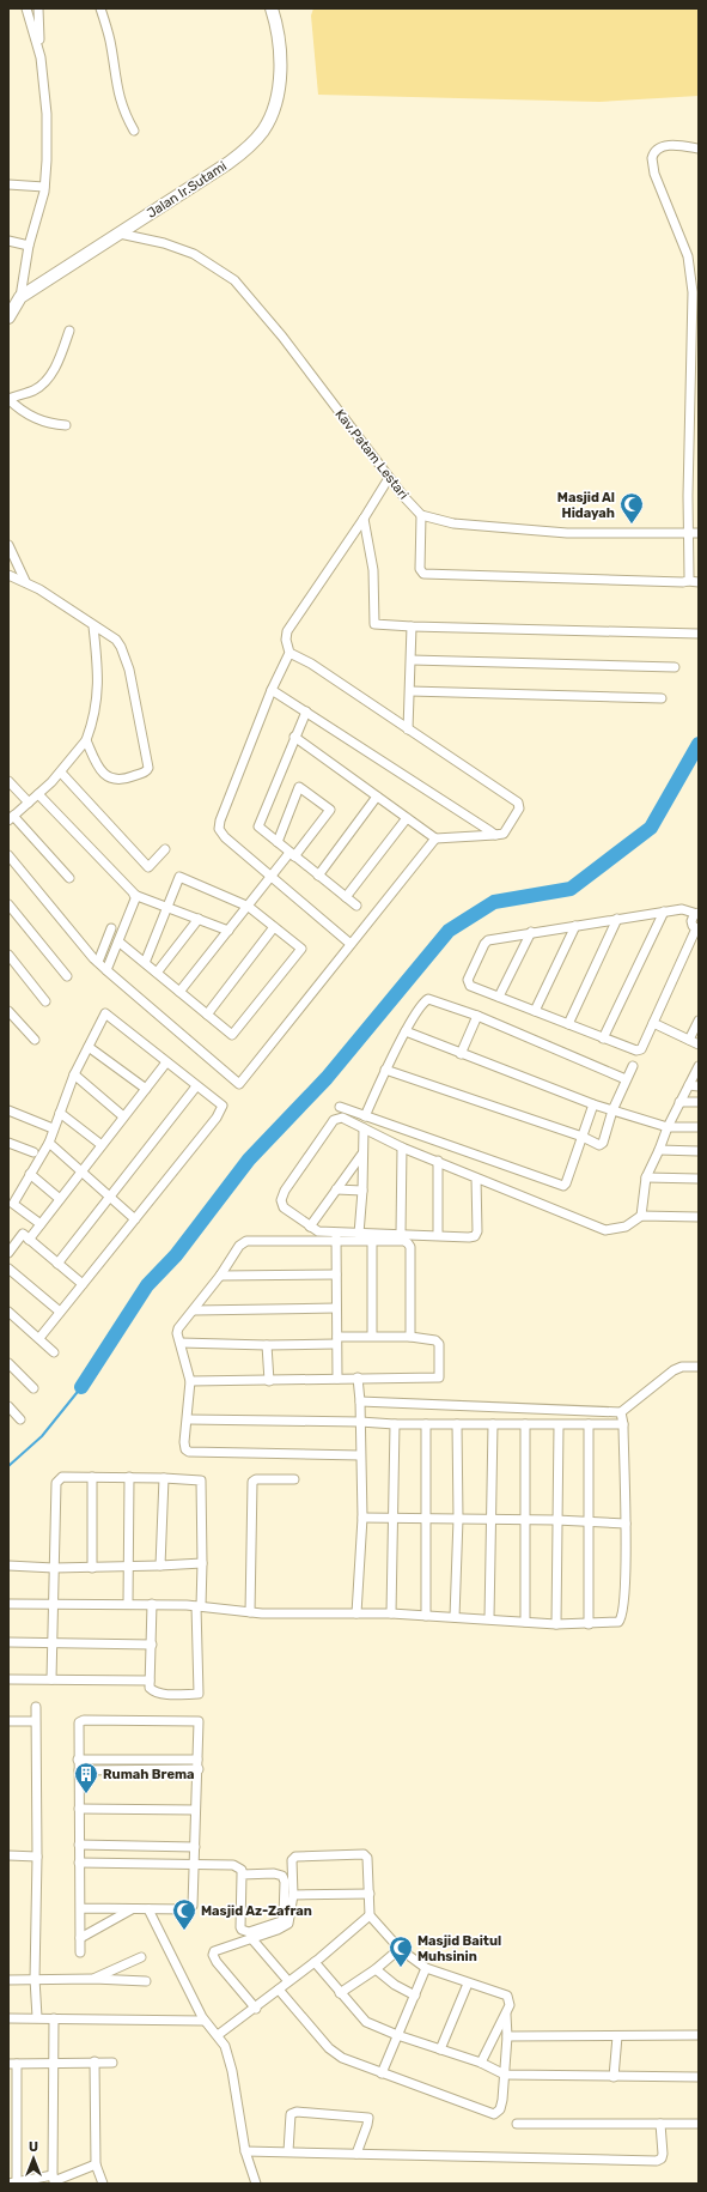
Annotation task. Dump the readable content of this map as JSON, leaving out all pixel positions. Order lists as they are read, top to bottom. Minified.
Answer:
{"streets":{"street":["Jalan Ir.Sutami","Kav.Patam Lestari"]},"crossings":[["Jalan Ir.Sutami","Kav.Patam Lestari"]],"places":{"mosque":["Masjid Al Hidayah","Masjid Az-Zafran","Masjid Baitul Muhsinin"],"building":["Rumah Brema"]},"north":"top"}
